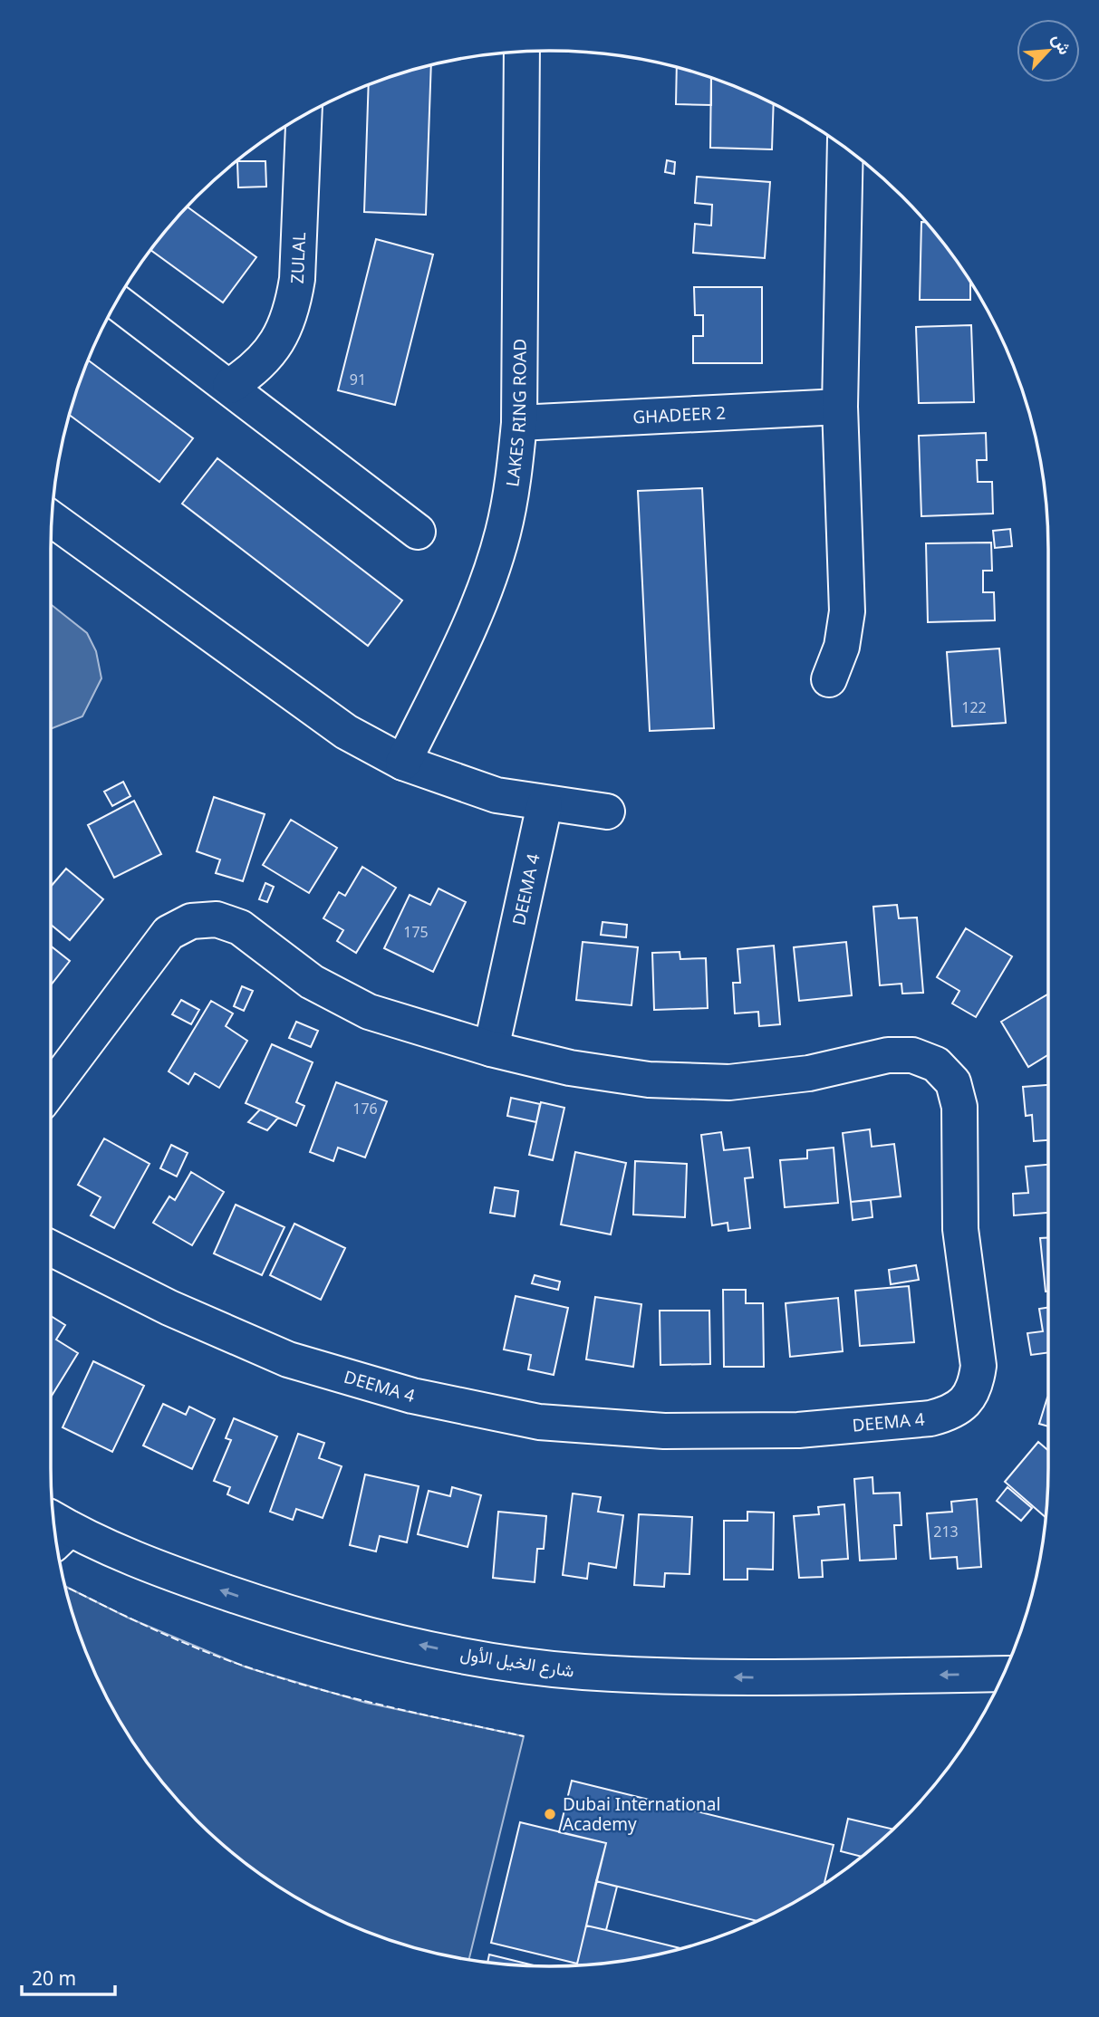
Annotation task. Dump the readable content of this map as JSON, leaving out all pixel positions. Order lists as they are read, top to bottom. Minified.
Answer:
{"streets":{"street":["ZULAL","LAKES RING ROAD","GHADEER 2","DEEMA 4","شارع الخيل الأول"]},"crossings":[["LAKES RING ROAD","GHADEER 2"]],"one_way":["شارع الخيل الأول"],"places":["Dubai International Academy"],"house_numbers":["91","122","175","176","213"],"scale_bar":"20 m","north":"top right"}
